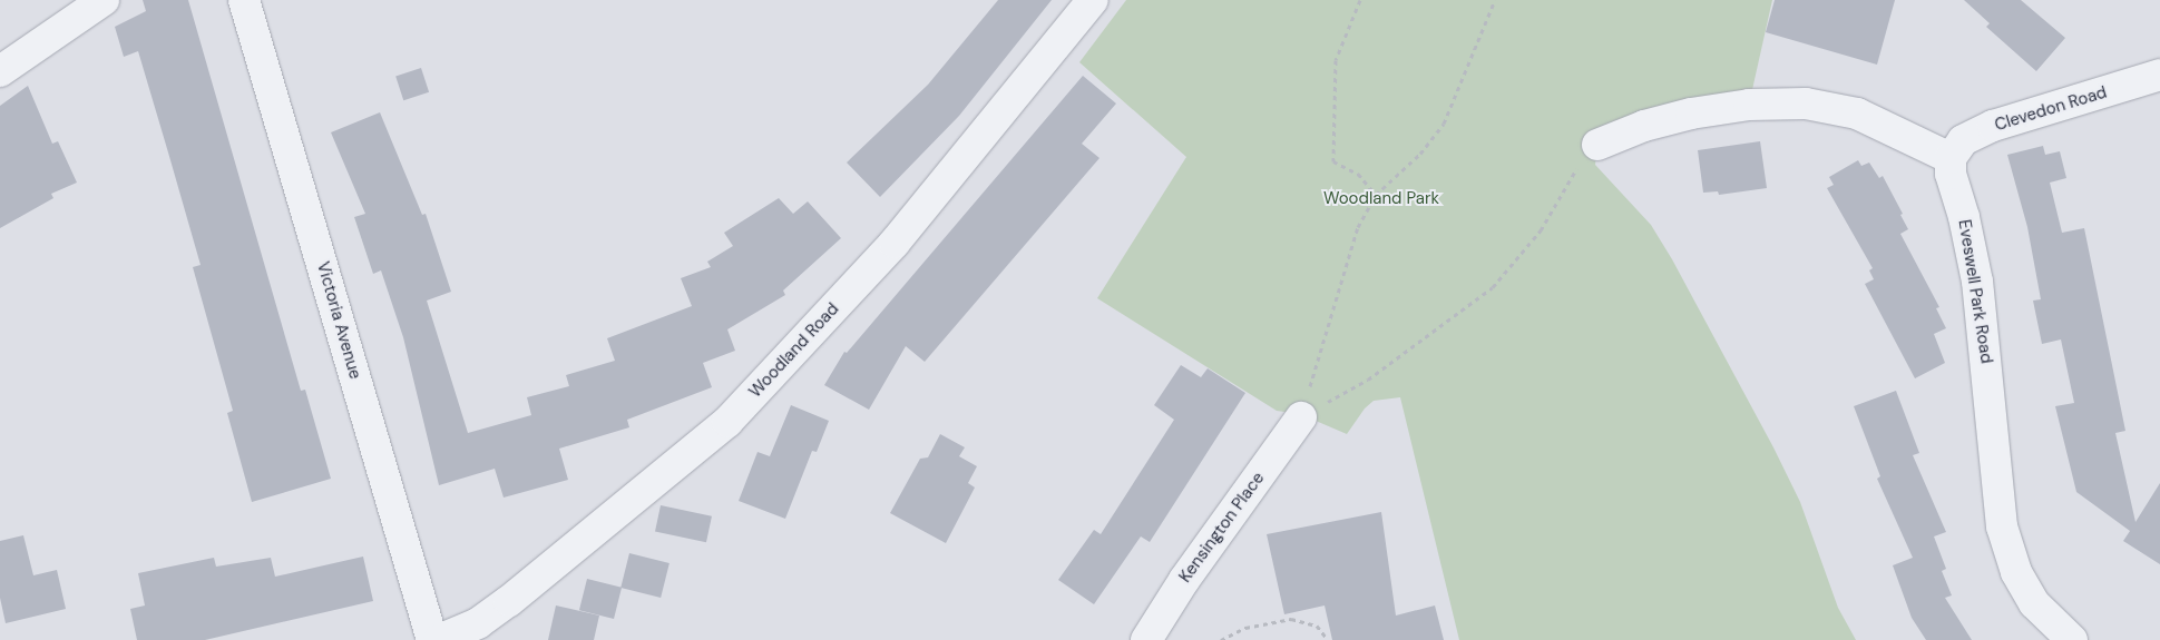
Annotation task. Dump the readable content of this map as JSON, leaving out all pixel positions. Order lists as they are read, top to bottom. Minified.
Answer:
{"streets":{"street":["Clevedon Road","Eveswell Park Road","Victoria Avenue","Woodland Road","Kensington Place"]},"crossings":[["Clevedon Road","Eveswell Park Road"]],"parks":["Woodland Park"]}
